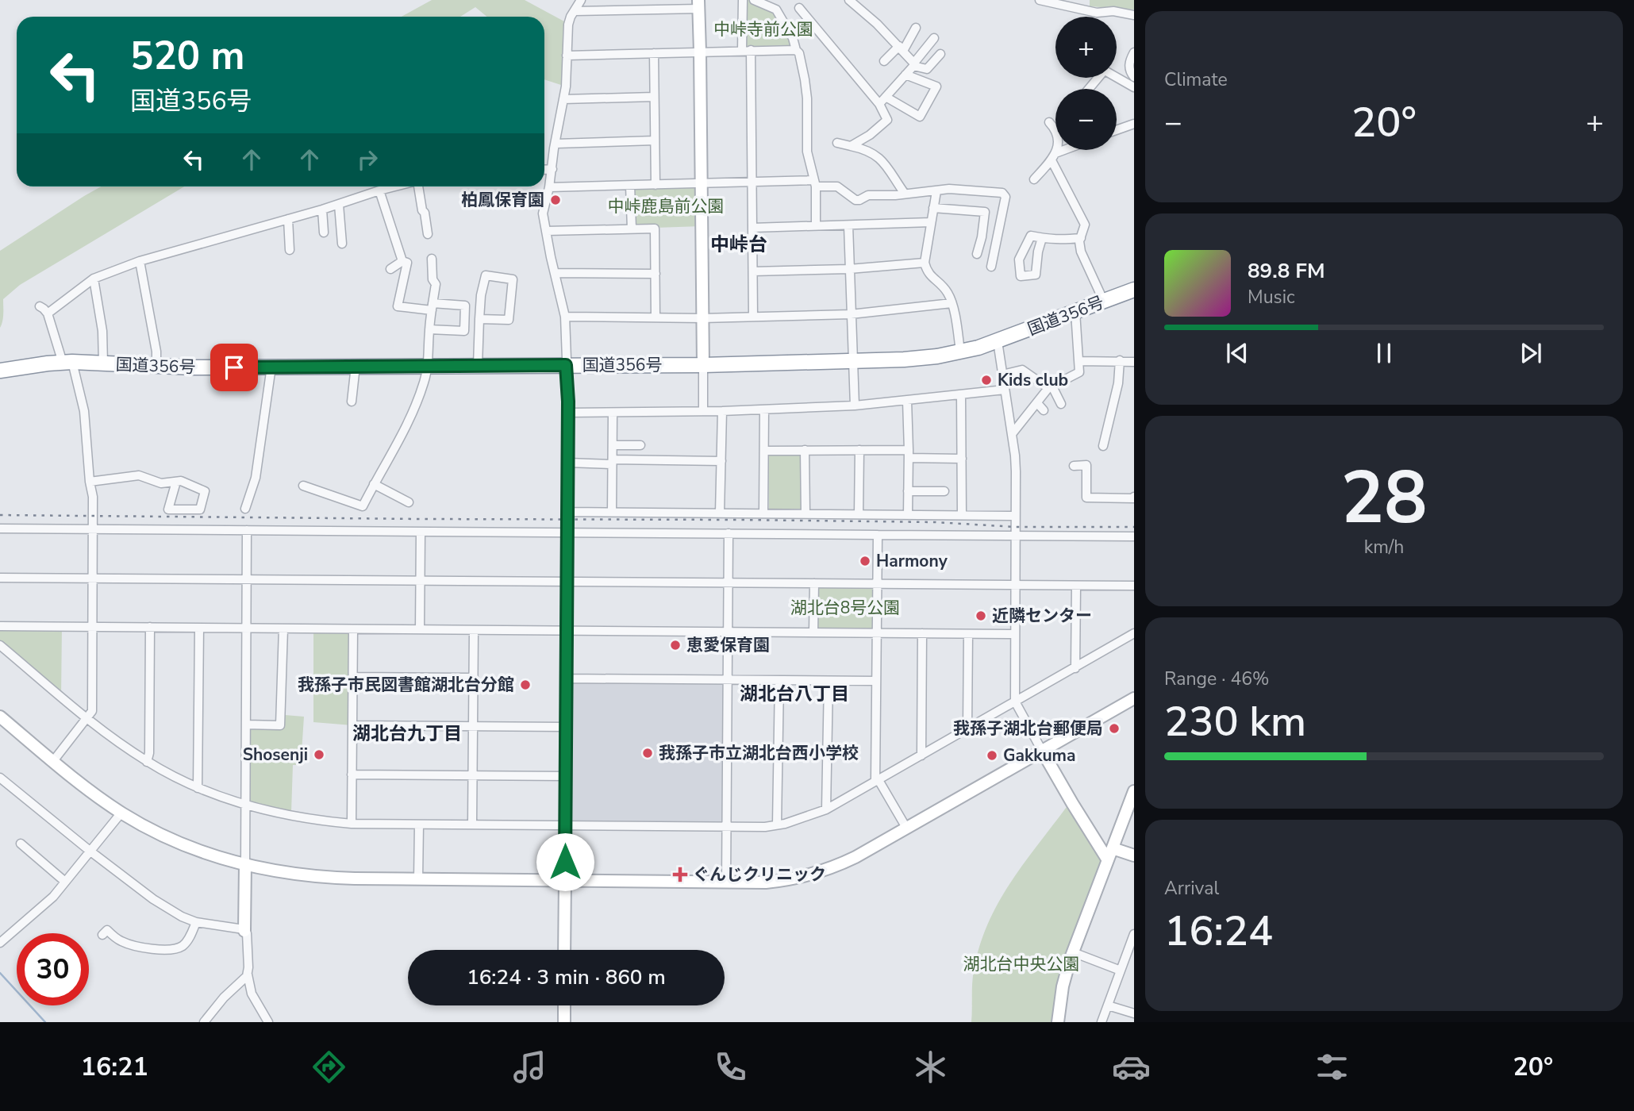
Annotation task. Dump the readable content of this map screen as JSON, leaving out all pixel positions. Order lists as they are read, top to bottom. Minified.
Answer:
{"streets":{"highway":["国道356号"]},"districts":["中峠台","湖北台八丁目","湖北台九丁目"],"parks":["中峠寺前公園","中峠鹿島前公園","湖北台8号公園","湖北台中央公園"],"places":{"other":["柏鳳保育園","Kids club","Harmony","近隣センター","恵愛保育園","我孫子市民図書館湖北台分館","我孫子湖北台郵便局","我孫子市立湖北台西小学校","Shosenji","Gakkuma"],"health":["ぐんじクリニック"]},"page":{"tile":["Climate",["28","km/h"],["Range · 46%","230 km"],["Arrival","16:24"]],"map_buttons":["+","−"],"turn":["520 m","国道356号"],"heat":["−","20°","+"],"song":["89.8 FM","Music"],"limit":"30","trip":"16:24 · 3 min · 860 m","tabs":["16:21","20°"]}}
